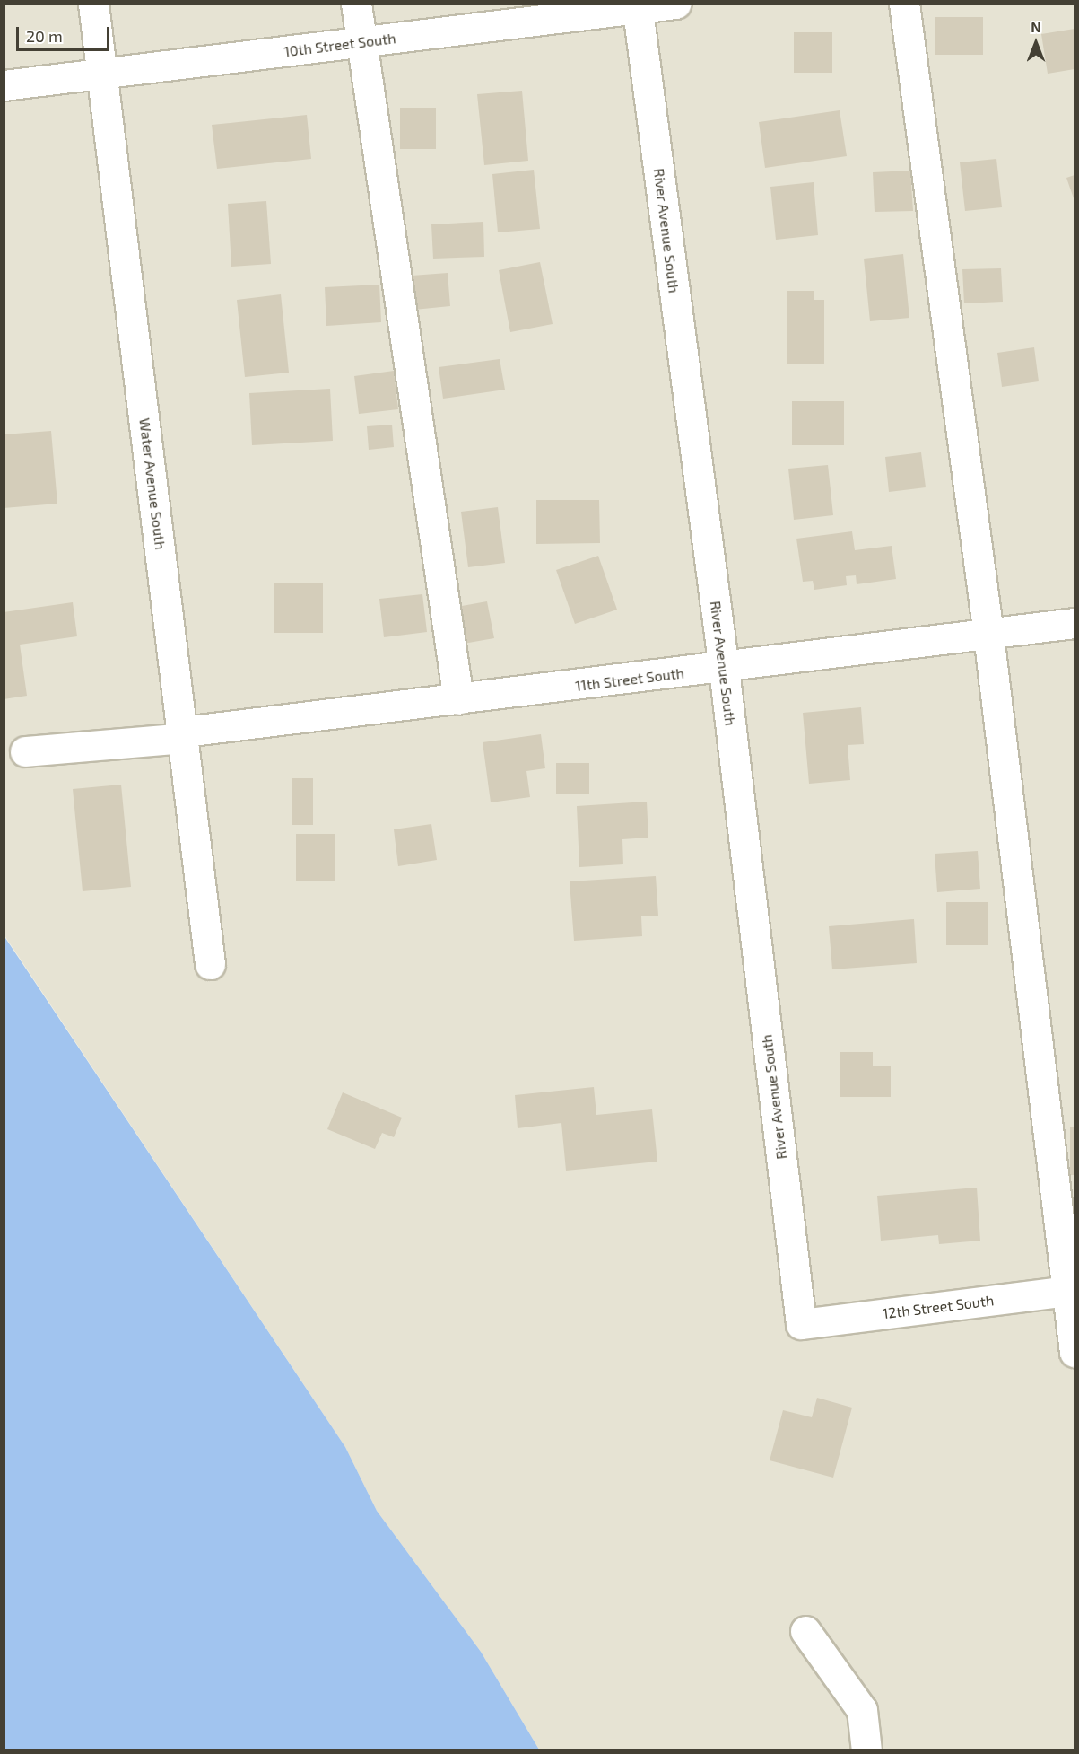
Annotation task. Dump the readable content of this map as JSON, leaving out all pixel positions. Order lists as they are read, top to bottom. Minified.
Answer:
{"streets":{"street":["10th Street South","River Avenue South","Water Avenue South","11th Street South","12th Street South"]},"crossings":[["10th Street South","River Avenue South"],["10th Street South","Water Avenue South"],["River Avenue South","11th Street South"],["River Avenue South","12th Street South"],["Water Avenue South","11th Street South"]],"scale_bar":"20 m","north":"top"}
